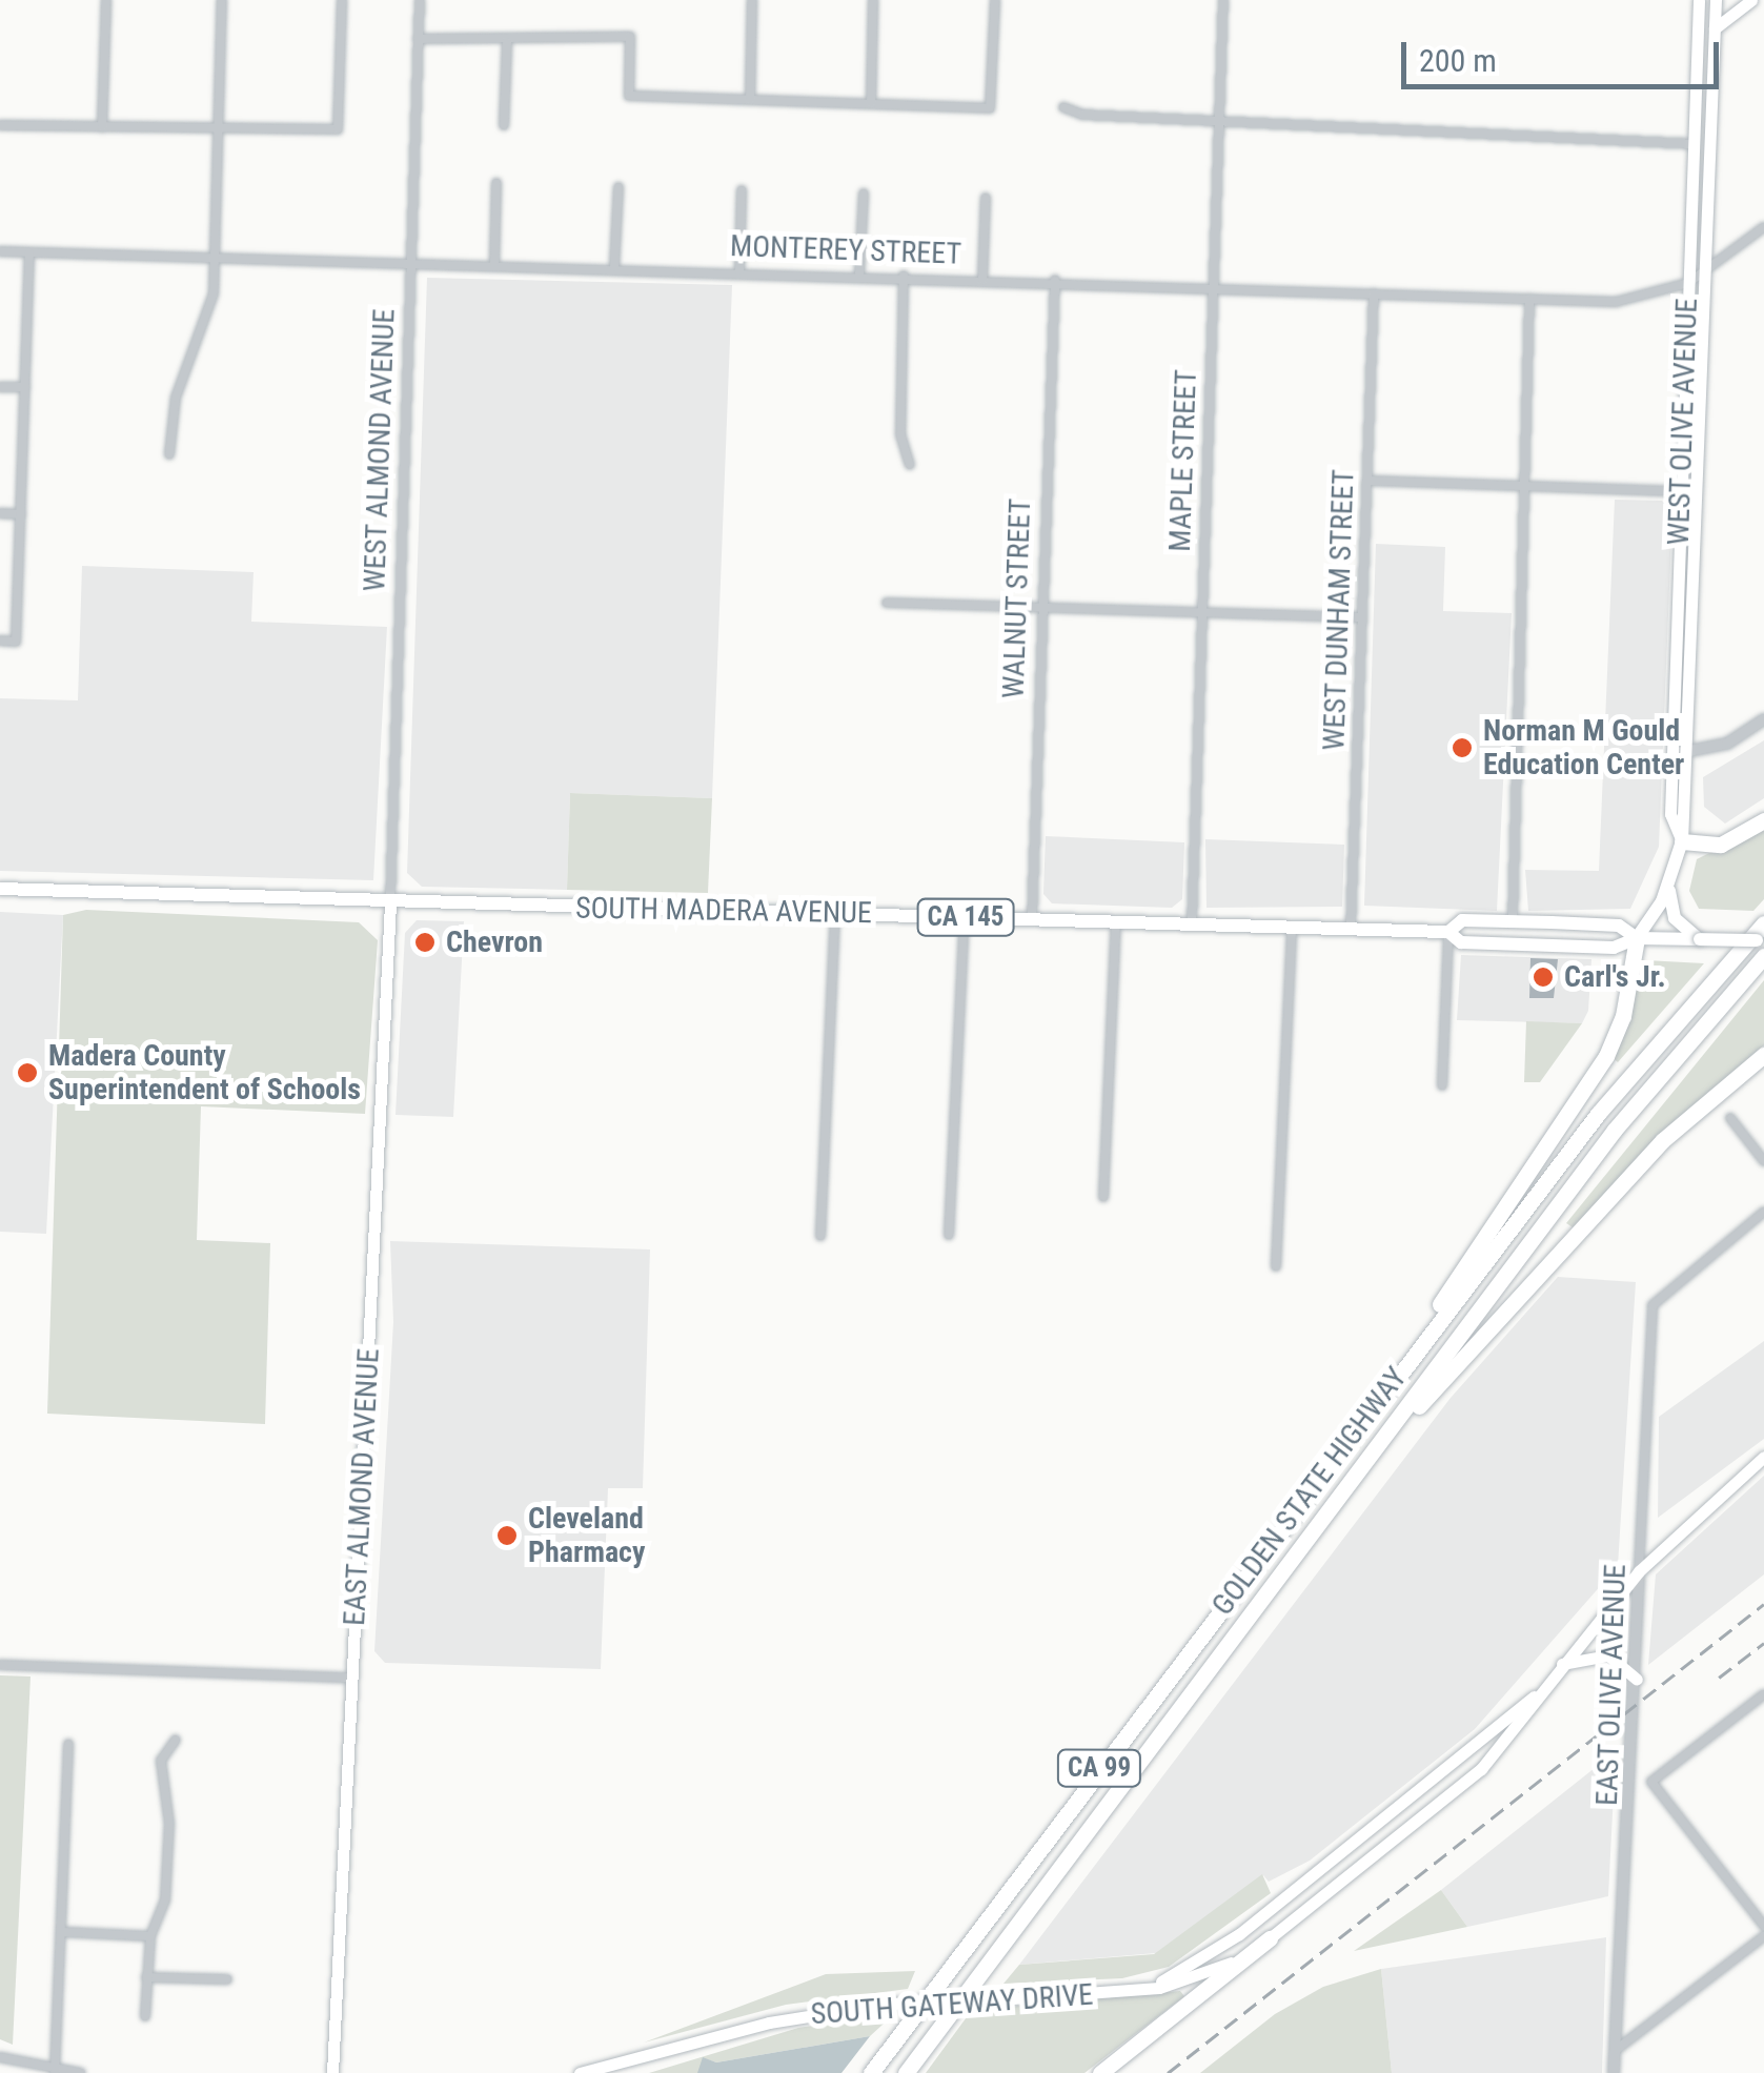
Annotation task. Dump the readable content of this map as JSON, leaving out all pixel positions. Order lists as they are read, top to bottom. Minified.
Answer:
{"streets":{"highway":["GOLDEN STATE HIGHWAY","CA 99"],"main road":["WEST OLIVE AVENUE","SOUTH MADERA AVENUE","CA 145","EAST ALMOND AVENUE","SOUTH GATEWAY DRIVE"],"street":["MONTEREY STREET","WEST ALMOND AVENUE","MAPLE STREET","WALNUT STREET","WEST DUNHAM STREET","EAST OLIVE AVENUE"]},"crossings":[["MONTEREY STREET","WEST OLIVE AVENUE"],["MONTEREY STREET","WEST ALMOND AVENUE"],["MONTEREY STREET","MAPLE STREET"],["MONTEREY STREET","WALNUT STREET"],["MONTEREY STREET","WEST DUNHAM STREET"],["WEST OLIVE AVENUE","SOUTH MADERA AVENUE"],["WEST ALMOND AVENUE","SOUTH MADERA AVENUE"],["WEST ALMOND AVENUE","EAST ALMOND AVENUE"],["MAPLE STREET","SOUTH MADERA AVENUE"],["WALNUT STREET","SOUTH MADERA AVENUE"],["WEST DUNHAM STREET","SOUTH MADERA AVENUE"],["SOUTH MADERA AVENUE","EAST ALMOND AVENUE"],["EAST OLIVE AVENUE","SOUTH GATEWAY DRIVE"]],"places":["Norman M Gould Education Center","Chevron","Carl's Jr.","Madera County Superintendent of Schools","Cleveland Pharmacy"],"scale_bar":"200 m"}
